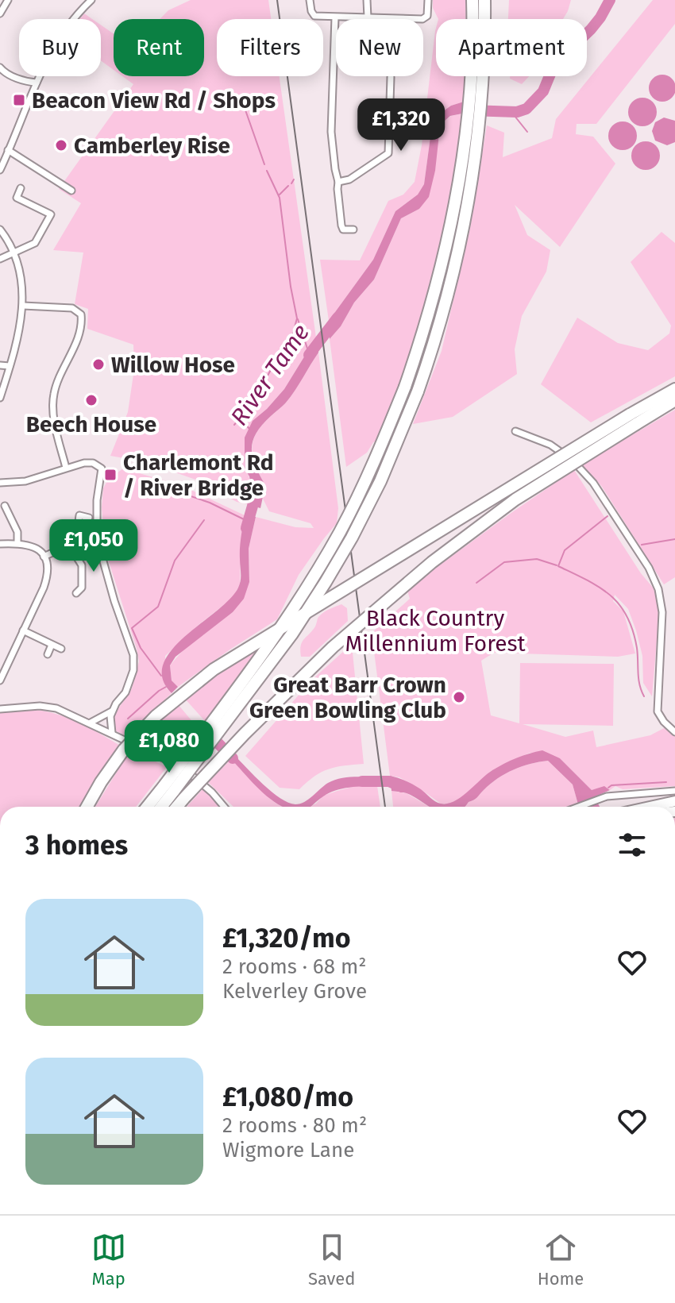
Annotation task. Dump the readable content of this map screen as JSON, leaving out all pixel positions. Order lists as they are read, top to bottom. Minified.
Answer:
{"water":["River Tame"],"parks":["Black Country Millennium Forest"],"places":{"transit":["Beacon View Rd / Shops","Charlemont Rd / River Bridge"],"other":["Camberley Rise","Willow Hose","Beech House","Great Barr Crown Green Bowling Club"]},"page":{"chip":["Buy","Rent","Filters","New","Apartment"],"price":["£1,320","£1,050","£1,080"],"heading":"3 homes","list":[{"name":"£1,320/mo","note":"2 rooms · 68 m² · Kelverley Grove"},{"name":"£1,080/mo","note":"2 rooms · 80 m² · Wigmore Lane"}],"tabs":["Map","Saved","Home"]}}
